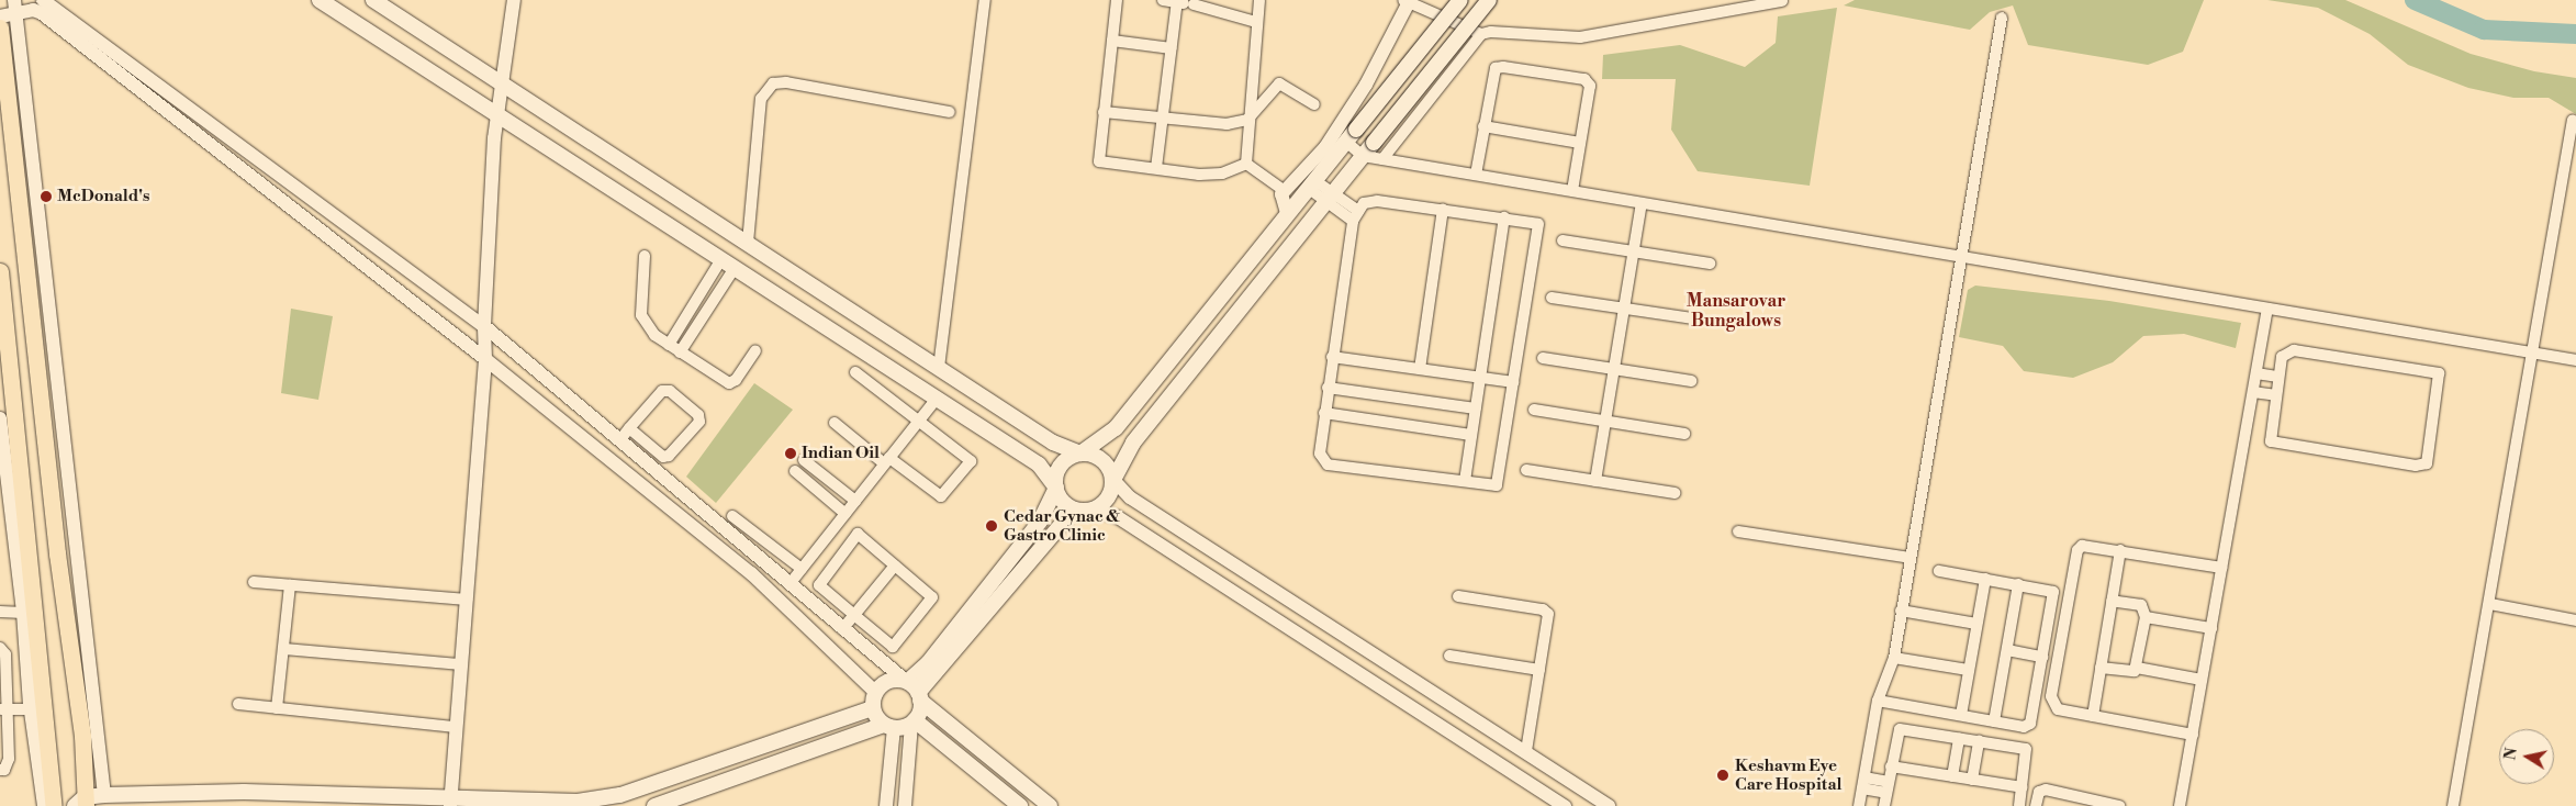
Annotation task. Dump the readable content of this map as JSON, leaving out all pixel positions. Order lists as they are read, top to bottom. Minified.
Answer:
{"districts":["Mansarovar Bungalows"],"places":["McDonald's","Indian Oil","Cedar Gynac & Gastro Clinic","Keshavm Eye Care Hospital"],"north":"left"}
